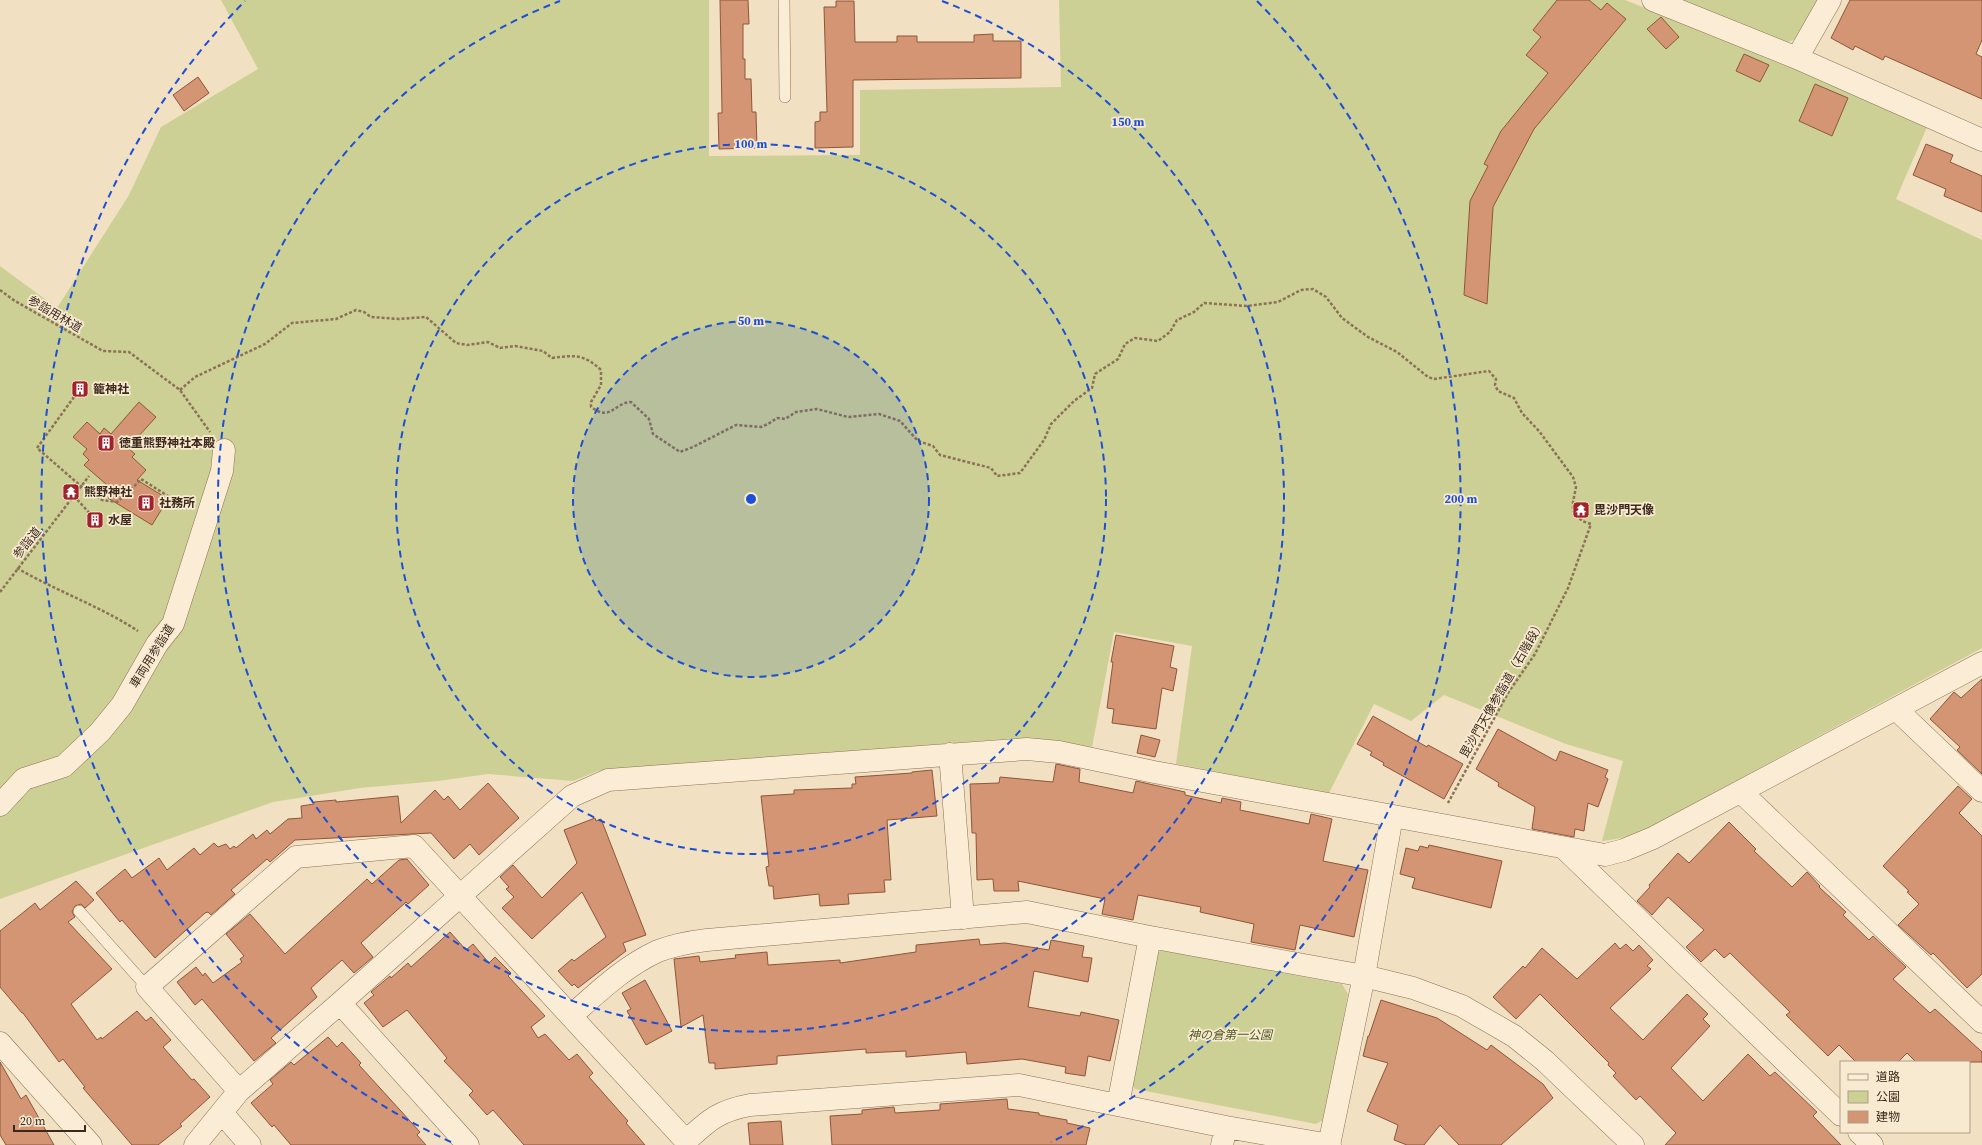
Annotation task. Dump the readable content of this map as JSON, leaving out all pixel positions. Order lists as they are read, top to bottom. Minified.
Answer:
{"streets":{"street":["車両用参詣道"],"path":["参詣用林道","参詣道","毘沙門天像参詣道（石階段）"]},"crossings":[["参詣用林道","毘沙門天像参詣道（石階段）"]],"parks":["神の倉第一公園"],"places":{"building":["籠神社","徳重熊野神社本殿","社務所","水屋"],"temple":["熊野神社","毘沙門天像"]},"legend":["道路","公園","建物"],"scale_bar":"20 m","rings":["150 m","100 m","50 m","200 m"]}
